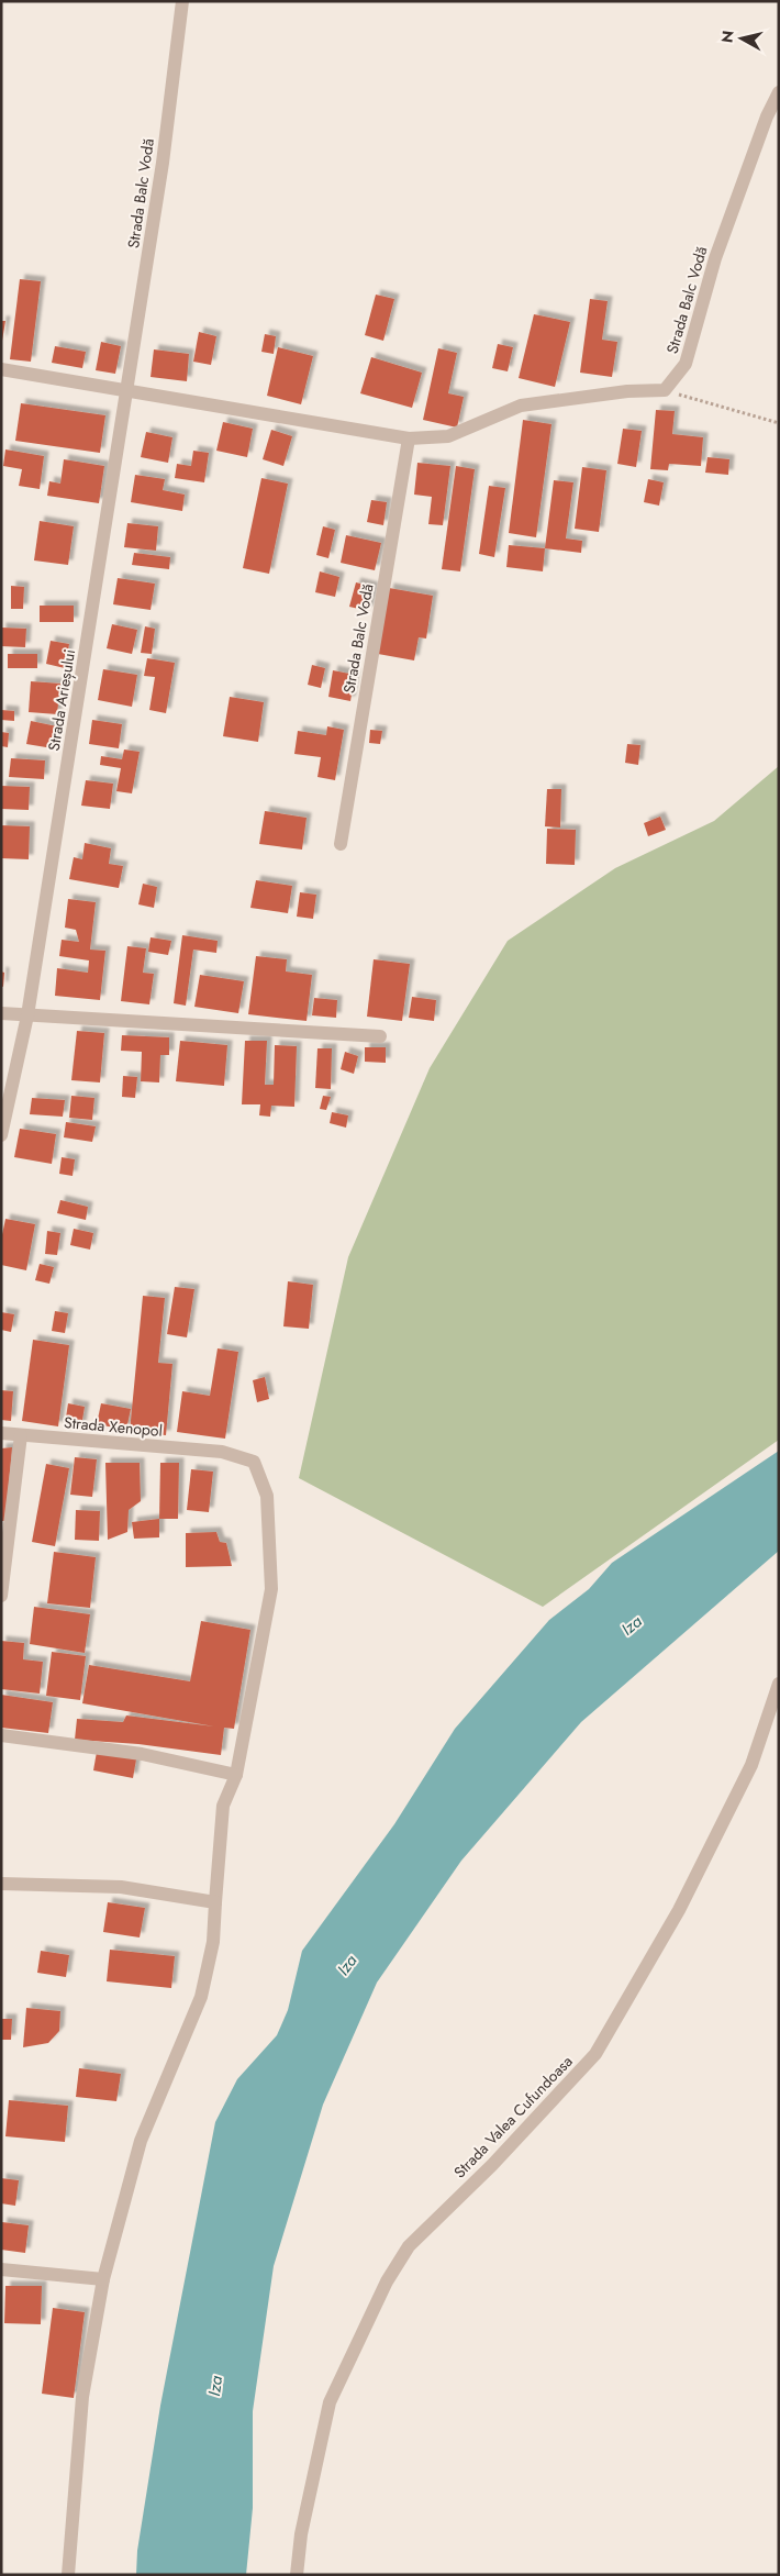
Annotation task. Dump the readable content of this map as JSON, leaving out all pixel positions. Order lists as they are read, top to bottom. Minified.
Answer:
{"streets":{"street":["Strada Balc Vodă","Strada Arieșului","Strada Xenopol","Strada Valea Cufundoasa"]},"crossings":[["Strada Balc Vodă","Strada Arieșului"]],"water":["Iza"],"north":"left"}
